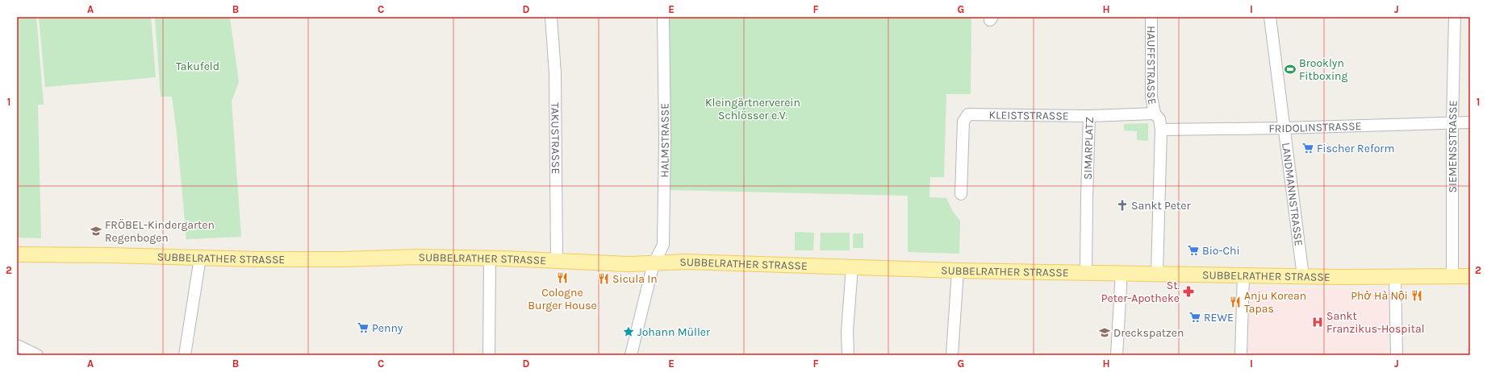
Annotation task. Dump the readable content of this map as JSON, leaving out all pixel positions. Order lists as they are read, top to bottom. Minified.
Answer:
{"streets":{"main road":["SUBBELRATHER STRASSE"],"street":["HAUFFSTRASSE","KLEISTSTRASSE","FRIDOLINSTRASSE","TAKUSTRASSE","HALMSTRASSE","SIEMENSSTRASSE","SIMARPLATZ","LANDMANNSTRASSE"]},"crossings":[["HAUFFSTRASSE","SIMARPLATZ"],["KLEISTSTRASSE","SIMARPLATZ"],["FRIDOLINSTRASSE","SIEMENSSTRASSE"],["FRIDOLINSTRASSE","LANDMANNSTRASSE"],["TAKUSTRASSE","SUBBELRATHER STRASSE"],["HALMSTRASSE","SUBBELRATHER STRASSE"],["SIEMENSSTRASSE","SUBBELRATHER STRASSE"],["SIMARPLATZ","SUBBELRATHER STRASSE"],["LANDMANNSTRASSE","SUBBELRATHER STRASSE"]],"parks":["Takufeld","Kleingärtnerverein Schlösser e.V."],"places":{"sports":["Brooklyn Fitboxing"],"supermarket":["Fischer Reform","Bio-Chi","REWE","Penny"],"church":["Sankt Peter"],"school or university":["FRÖBEL-Kindergarten Regenbogen","Dreckspatzen"],"restaurant":["Cologne Burger House","Sicula In","Phở Hà Nội","Anju Korean Tapas"],"pharmacy":["St. Peter-Apotheke"],"hospital":["Sankt Franzikus-Hospital"],"place":["Johann Müller"]},"grid":{"columns":["A","B","C","D","E","F","G","H","I","J"],"rows":["1","2"]}}
